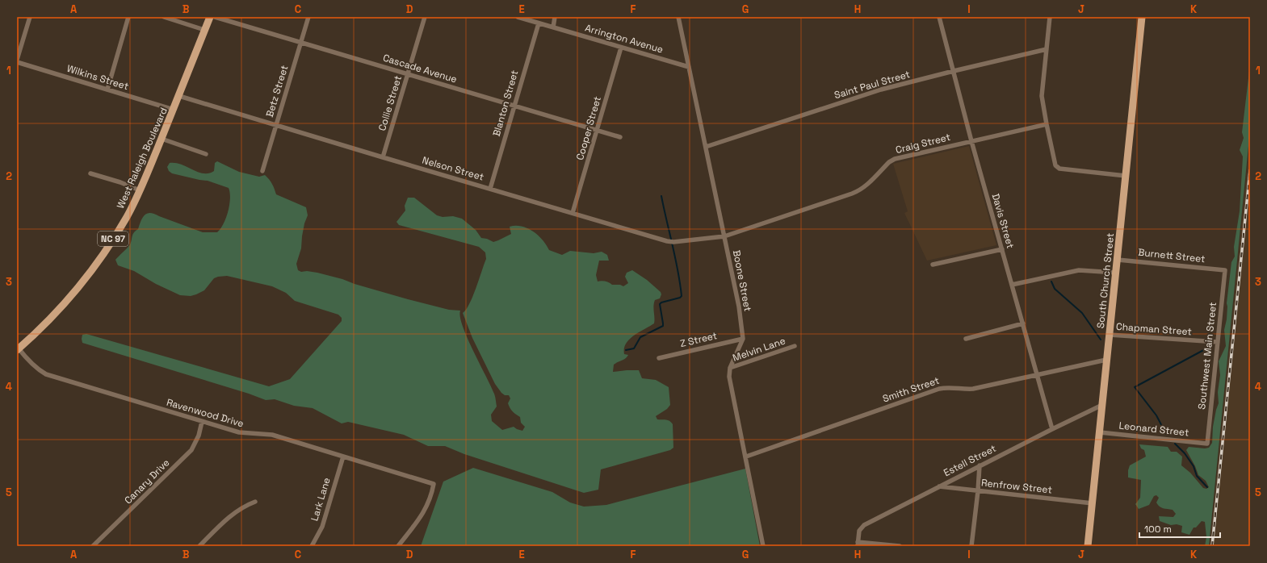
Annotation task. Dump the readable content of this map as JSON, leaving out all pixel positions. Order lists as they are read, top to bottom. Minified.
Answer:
{"streets":{"main road":["West Raleigh Boulevard","NC 97","South Church Street"],"street":["Arrington Avenue","Cascade Avenue","Wilkins Street","Saint Paul Street","Betz Street","Collie Street","Blanton Street","Cooper Street","Craig Street","Nelson Street","Davis Street","Burnett Street","Boone Street","Chapman Street","Z Street","Melvin Lane","Southwest Main Street","Smith Street","Ravenwood Drive","Leonard Street","Estell Street","Canary Drive","Renfrow Street","Lark Lane"]},"crossings":[["Arrington Avenue","Blanton Street"],["Arrington Avenue","Cooper Street"],["Arrington Avenue","Boone Street"],["Cascade Avenue","Betz Street"],["Cascade Avenue","Collie Street"],["Cascade Avenue","Blanton Street"],["Cascade Avenue","Cooper Street"],["Wilkins Street","West Raleigh Boulevard"],["Saint Paul Street","Davis Street"],["Saint Paul Street","Boone Street"],["Betz Street","Nelson Street"],["Collie Street","Nelson Street"],["Blanton Street","Nelson Street"],["Cooper Street","Nelson Street"],["Craig Street","Nelson Street"],["Craig Street","Davis Street"],["Craig Street","Boone Street"],["West Raleigh Boulevard","Nelson Street"],["West Raleigh Boulevard","Ravenwood Drive"],["Nelson Street","Boone Street"],["Davis Street","Smith Street"],["Davis Street","Estell Street"],["Burnett Street","South Church Street"],["Burnett Street","Southwest Main Street"],["Boone Street","Z Street"],["South Church Street","Chapman Street"],["South Church Street","Smith Street"],["South Church Street","Leonard Street"],["South Church Street","Estell Street"],["South Church Street","Renfrow Street"],["Chapman Street","Southwest Main Street"],["Southwest Main Street","Leonard Street"],["Ravenwood Drive","Canary Drive"],["Ravenwood Drive","Lark Lane"],["Estell Street","Renfrow Street"]],"scale_bar":"100 m","grid":{"columns":["A","B","C","D","E","F","G","H","I","J","K"],"rows":["1","2","3","4","5"]}}
